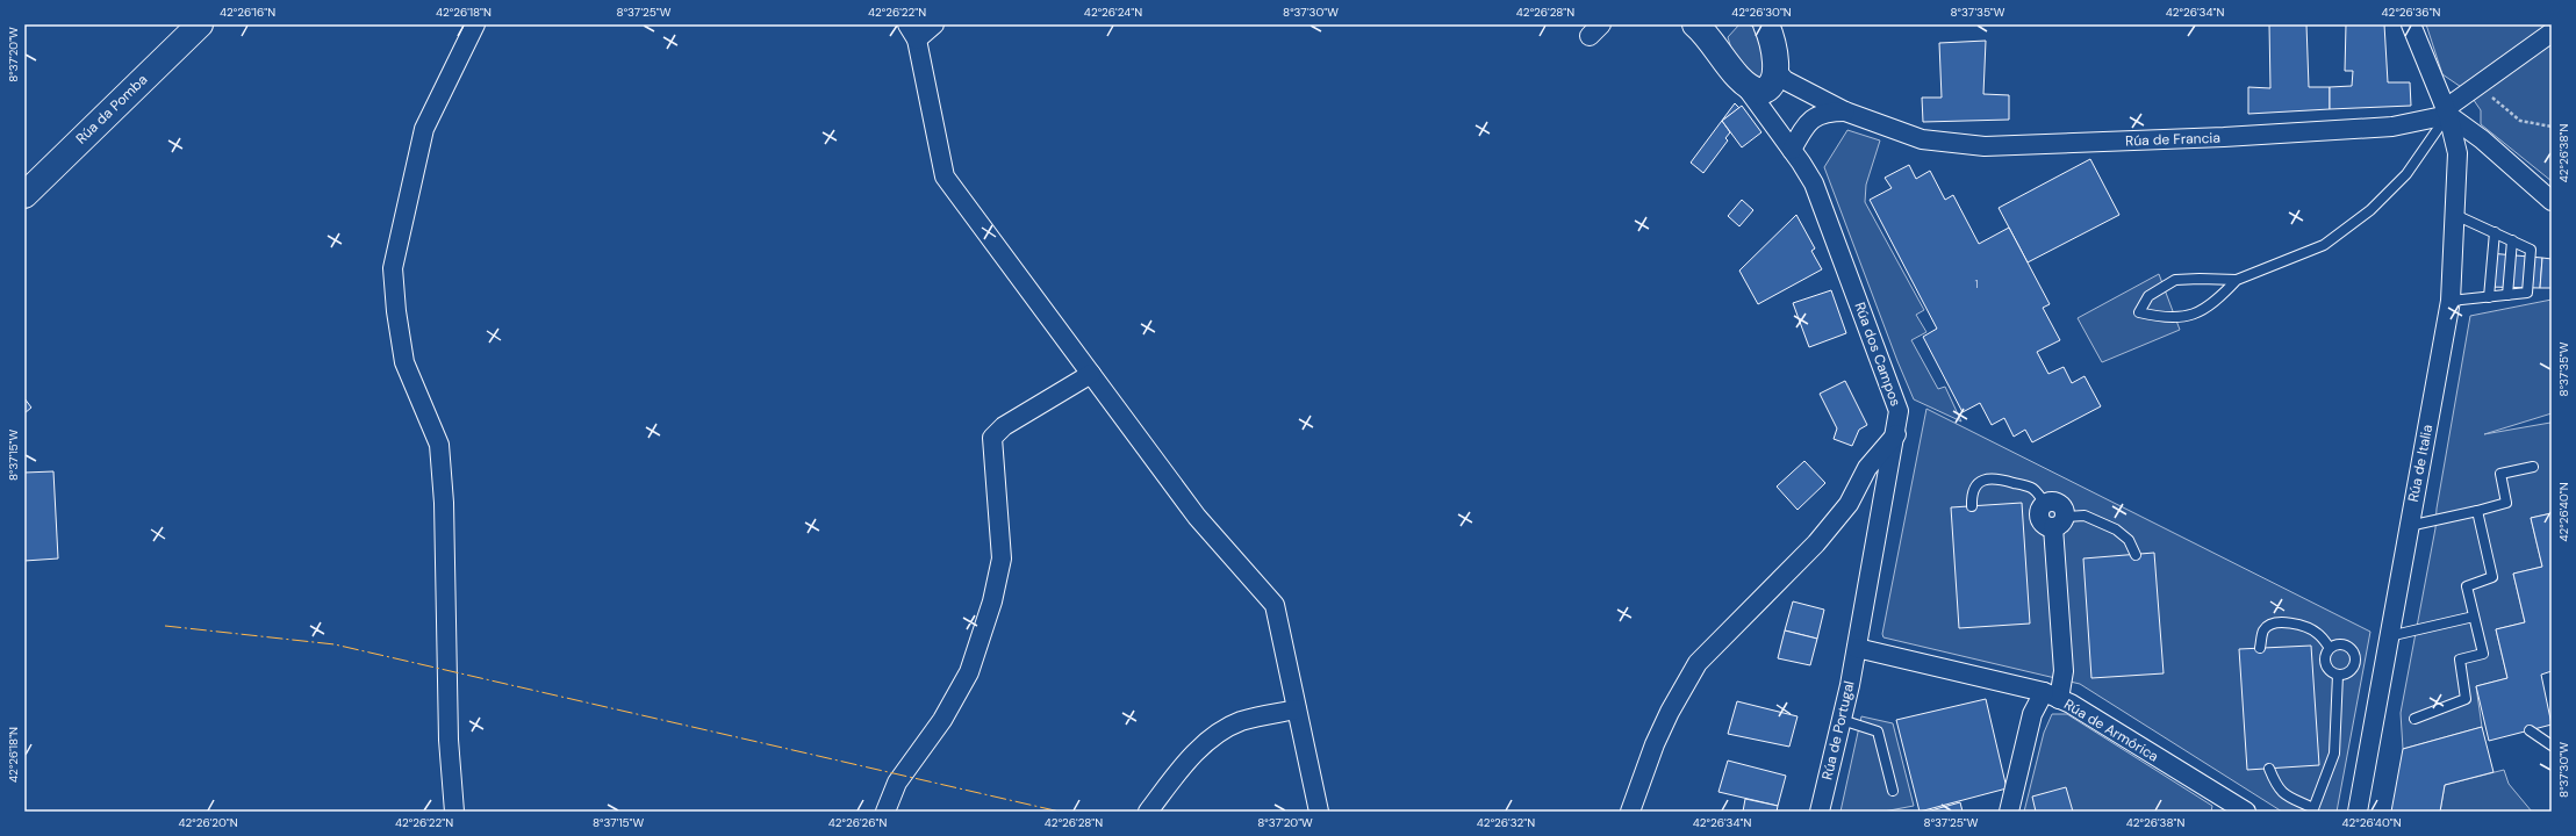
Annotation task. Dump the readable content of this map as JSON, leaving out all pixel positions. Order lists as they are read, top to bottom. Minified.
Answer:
{"streets":{"street":["Rúa da Pomba","Rúa de Francia","Rúa dos Campos","Rúa de Italia","Rúa de Portugal","Rúa de Armórica"]},"crossings":[["Rúa de Francia","Rúa de Italia"],["Rúa dos Campos","Rúa de Portugal"],["Rúa dos Campos","Rúa de Armórica"],["Rúa de Portugal","Rúa de Armórica"]],"house_numbers":["1"],"coordinates":["42°26'16\"N","42°26'18\"N","8°37'25\"W","42°26'22\"N","42°26'24\"N","8°37'30\"W","42°26'28\"N","42°26'30\"N","8°37'35\"W","42°26'34\"N","42°26'36\"N","8°37'20\"W","42°26'38\"N","8°37'15\"W","42°26'40\"N","42°26'20\"N","42°26'26\"N","42°26'32\"N"]}
